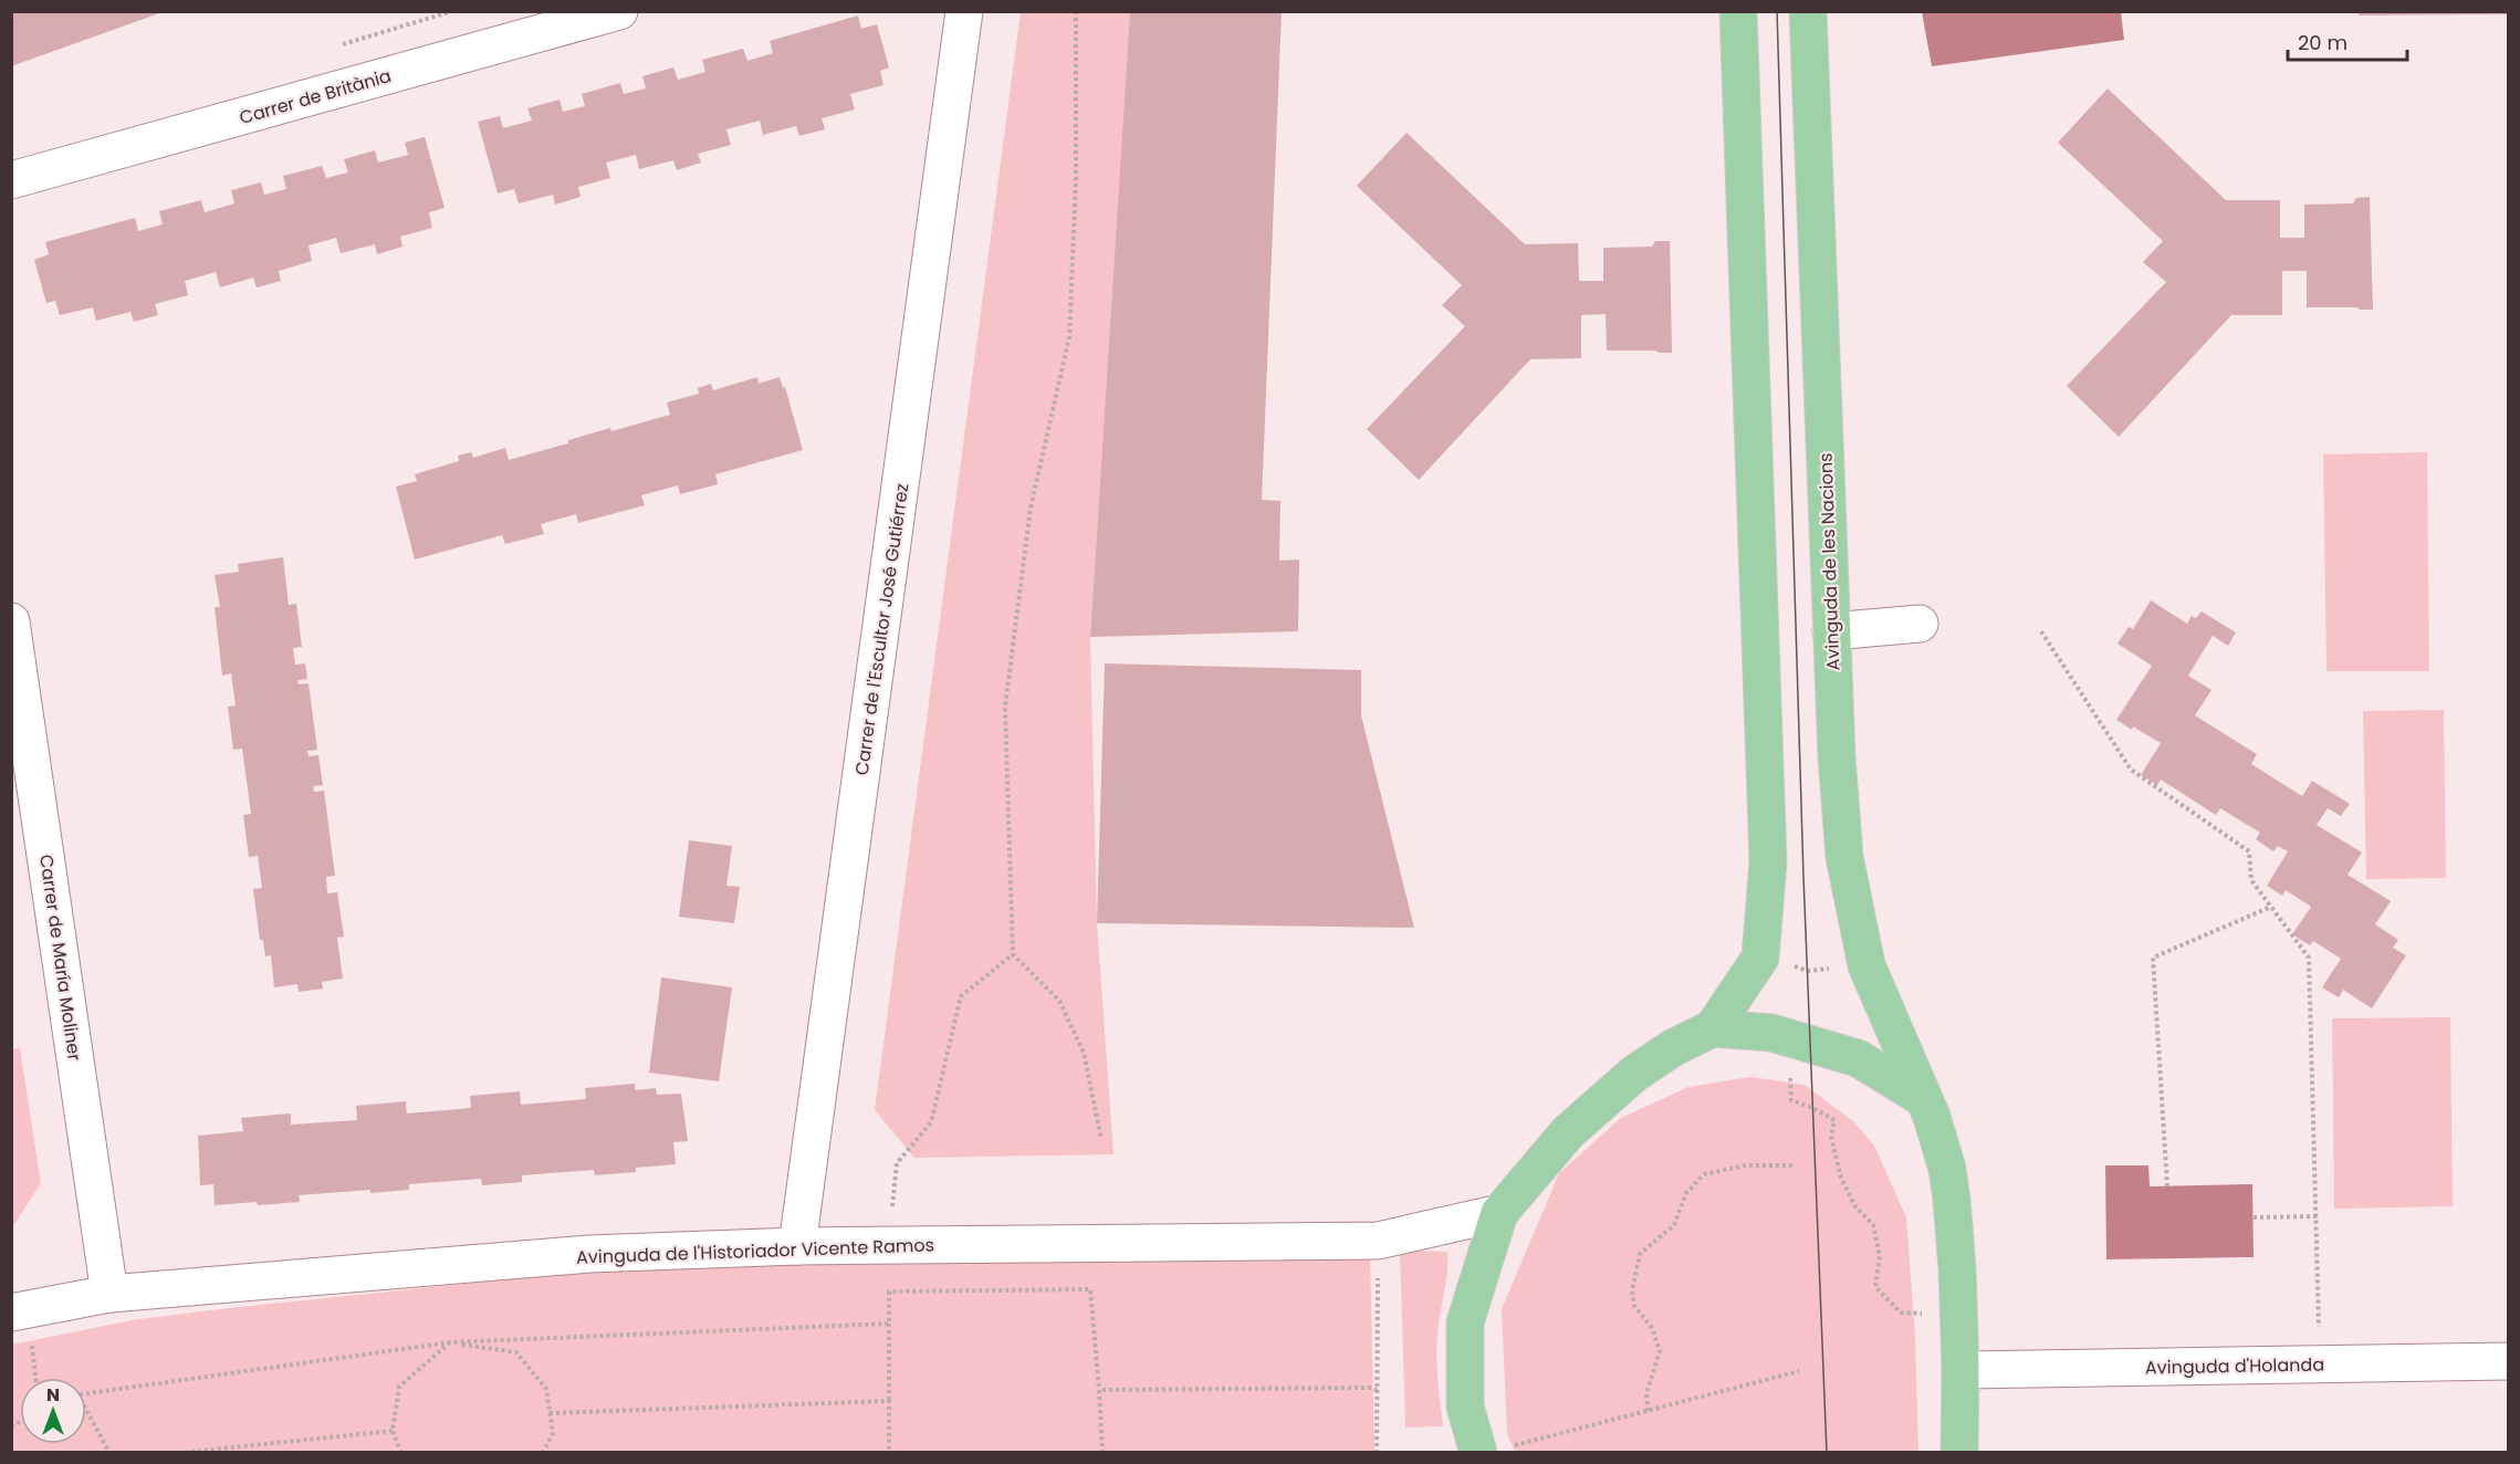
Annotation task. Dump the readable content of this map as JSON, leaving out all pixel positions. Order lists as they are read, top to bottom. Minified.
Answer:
{"streets":{"main road":["Avinguda de les Nacions"],"street":["Carrer de Britània","Carrer de l'Escultor José Gutiérrez","Carrer de María Moliner","Avinguda de l'Historiador Vicente Ramos","Avinguda d'Holanda"]},"crossings":[["Avinguda de les Nacions","Avinguda d'Holanda"],["Carrer de l'Escultor José Gutiérrez","Avinguda de l'Historiador Vicente Ramos"],["Carrer de María Moliner","Avinguda de l'Historiador Vicente Ramos"]],"scale_bar":"20 m","north":"top"}
